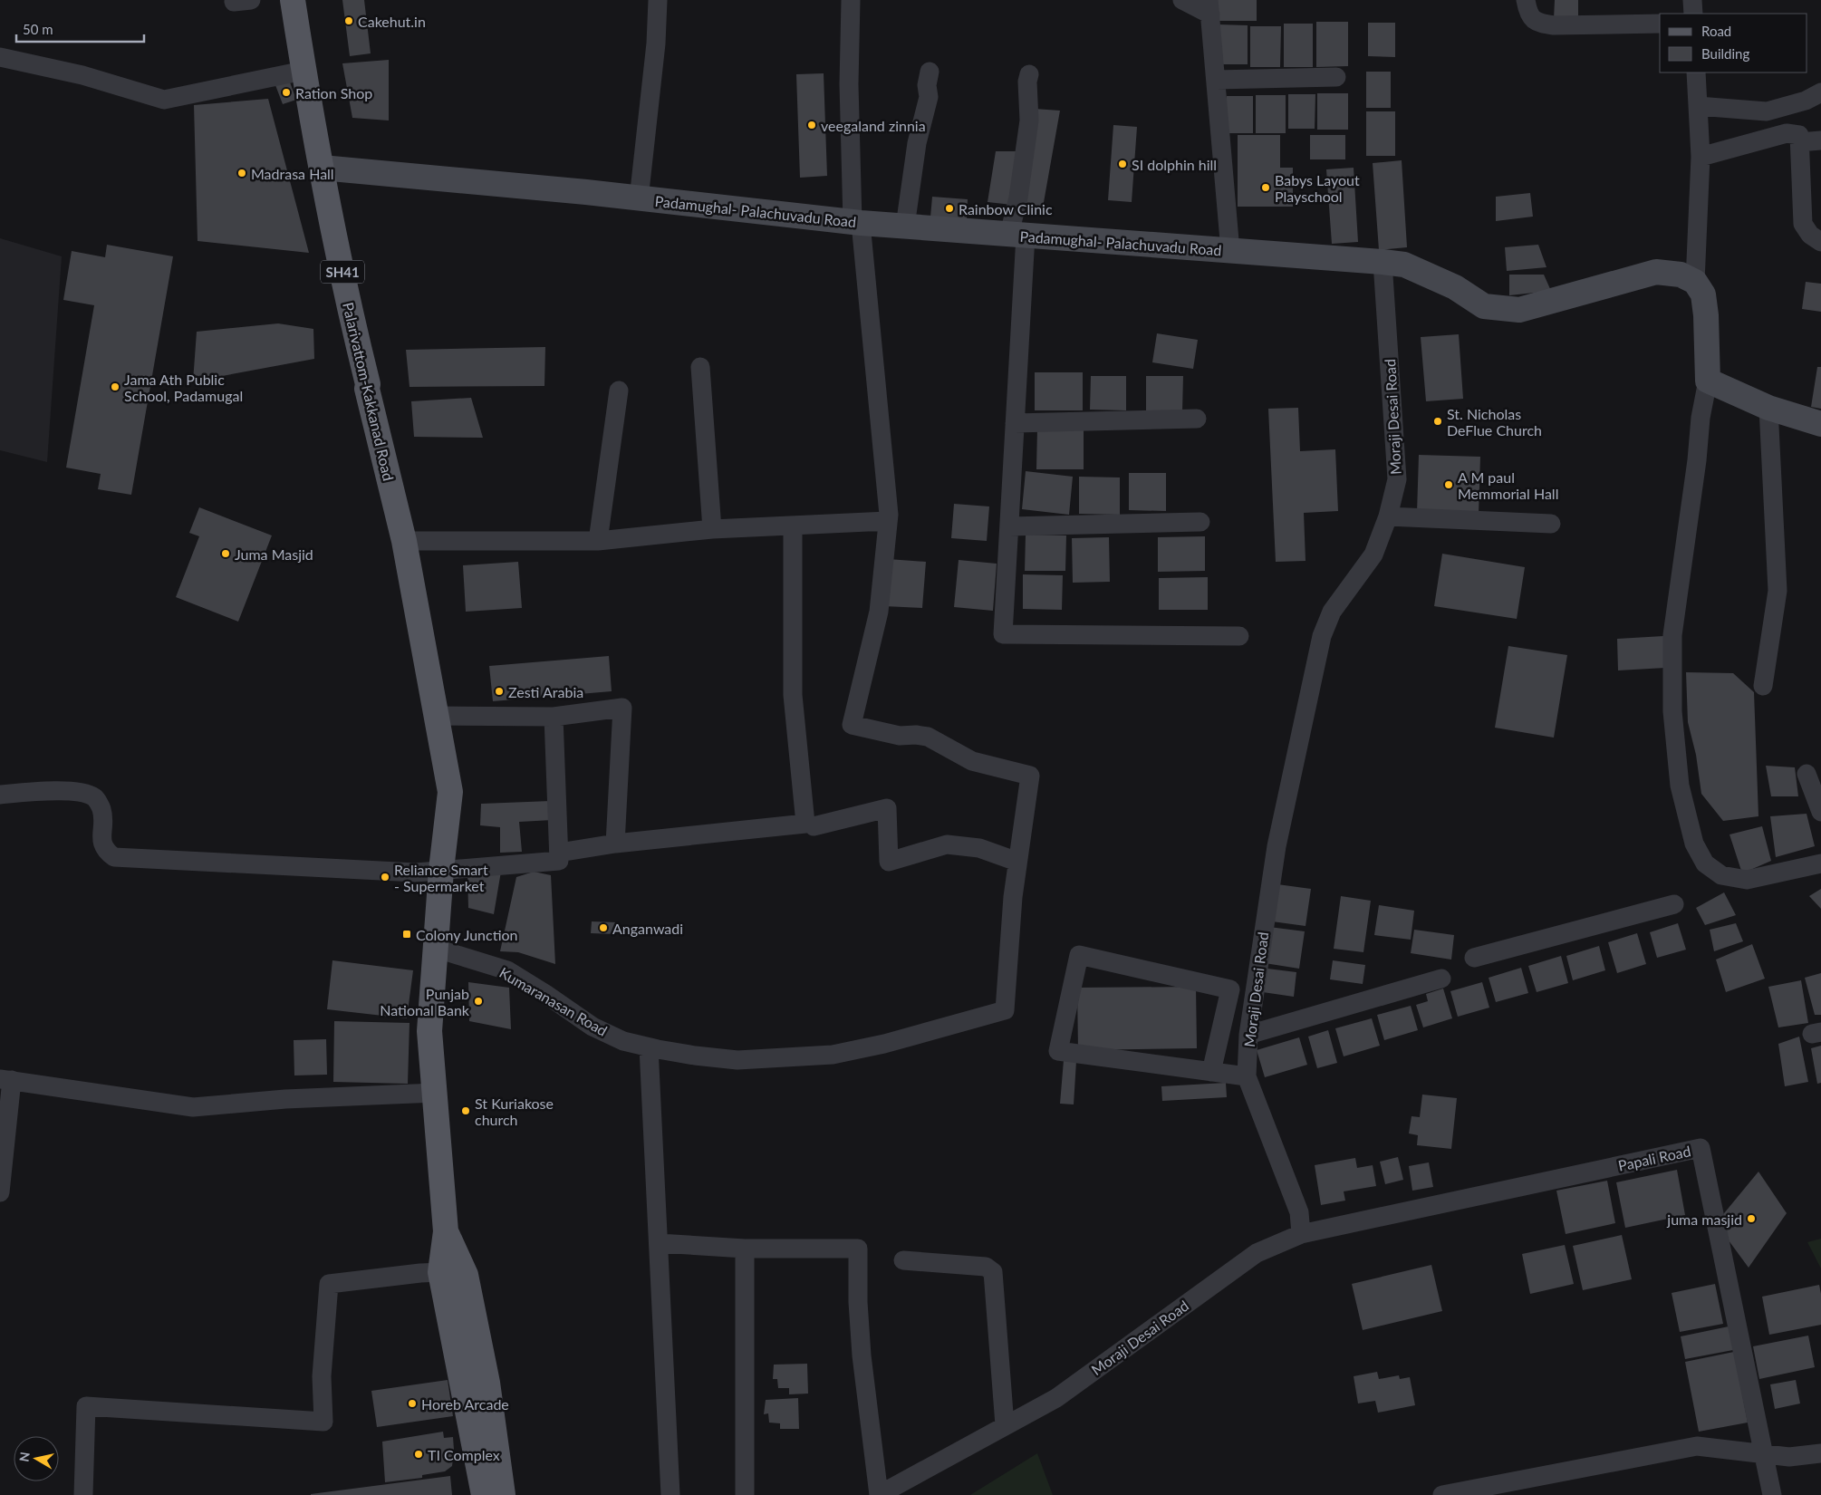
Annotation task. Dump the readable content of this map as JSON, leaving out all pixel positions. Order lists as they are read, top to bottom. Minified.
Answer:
{"streets":{"main road":["Padamughal- Palachuvadu Road","SH41","Palarivattom-Kakkanad Road"],"street":["Moraji Desai Road","Kumaranasan Road","Papali Road"]},"crossings":[["Padamughal- Palachuvadu Road","Palarivattom-Kakkanad Road"],["Padamughal- Palachuvadu Road","Moraji Desai Road"],["Palarivattom-Kakkanad Road","Kumaranasan Road"],["Moraji Desai Road","Papali Road"]],"places":{"other":["Cakehut.in","Ration Shop","veegaland zinnia","SI dolphin hill","Madrasa Hall","Babys Layout Playschool","Rainbow Clinic","Jama Ath Public School, Padamugal","St. Nicholas DeFlue Church","A M paul Memmorial Hall","Juma Masjid","Zesti Arabia","Reliance Smart - Supermarket","Anganwadi","Punjab National Bank","St Kuriakose church","juma masjid","Horeb Arcade","TI Complex"],"transit":["Colony Junction"]},"legend":["Road","Building"],"scale_bar":"50 m","north":"left"}
